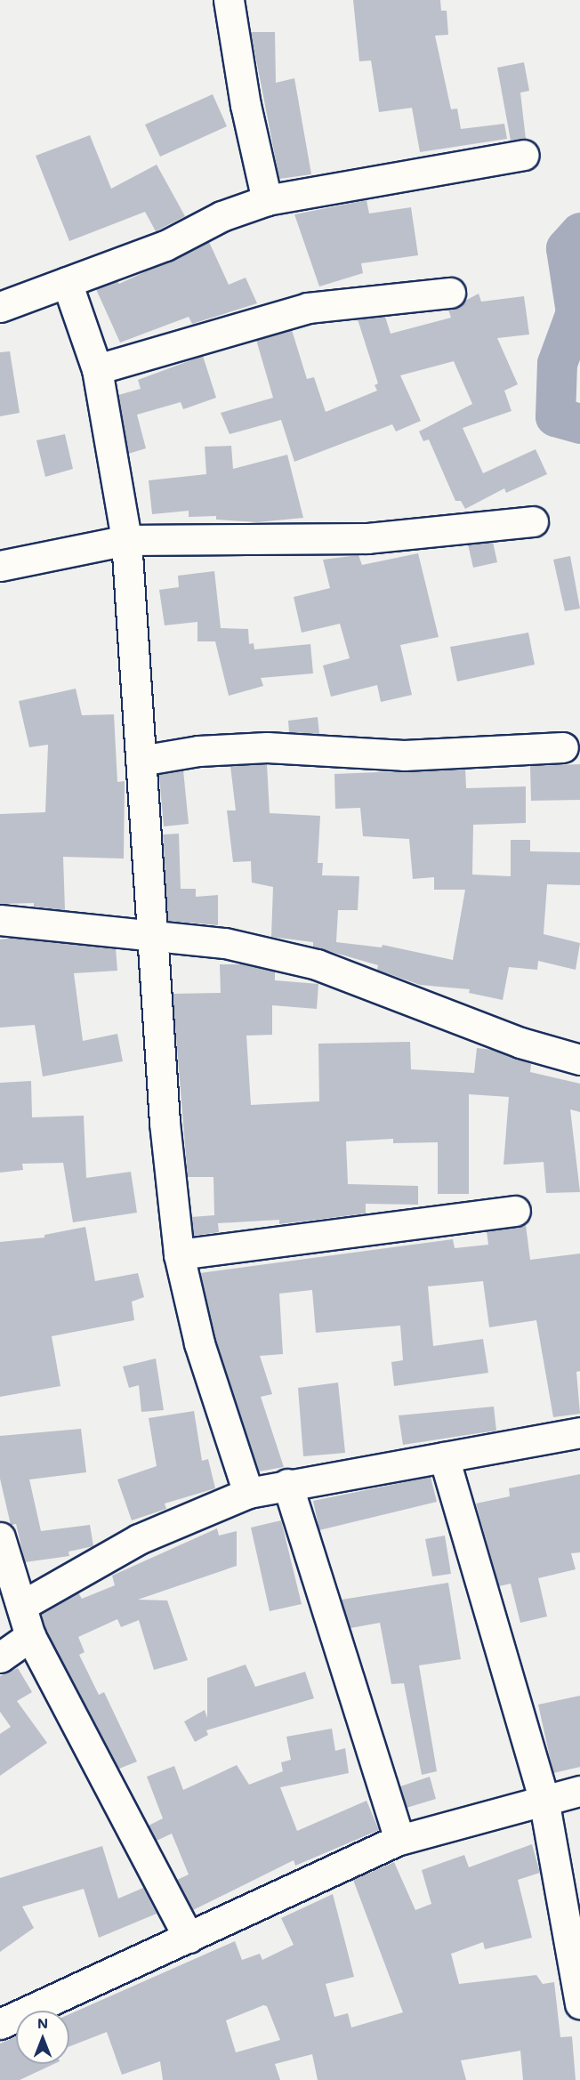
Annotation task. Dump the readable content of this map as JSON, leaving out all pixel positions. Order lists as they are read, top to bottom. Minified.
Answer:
{"north":"top"}
